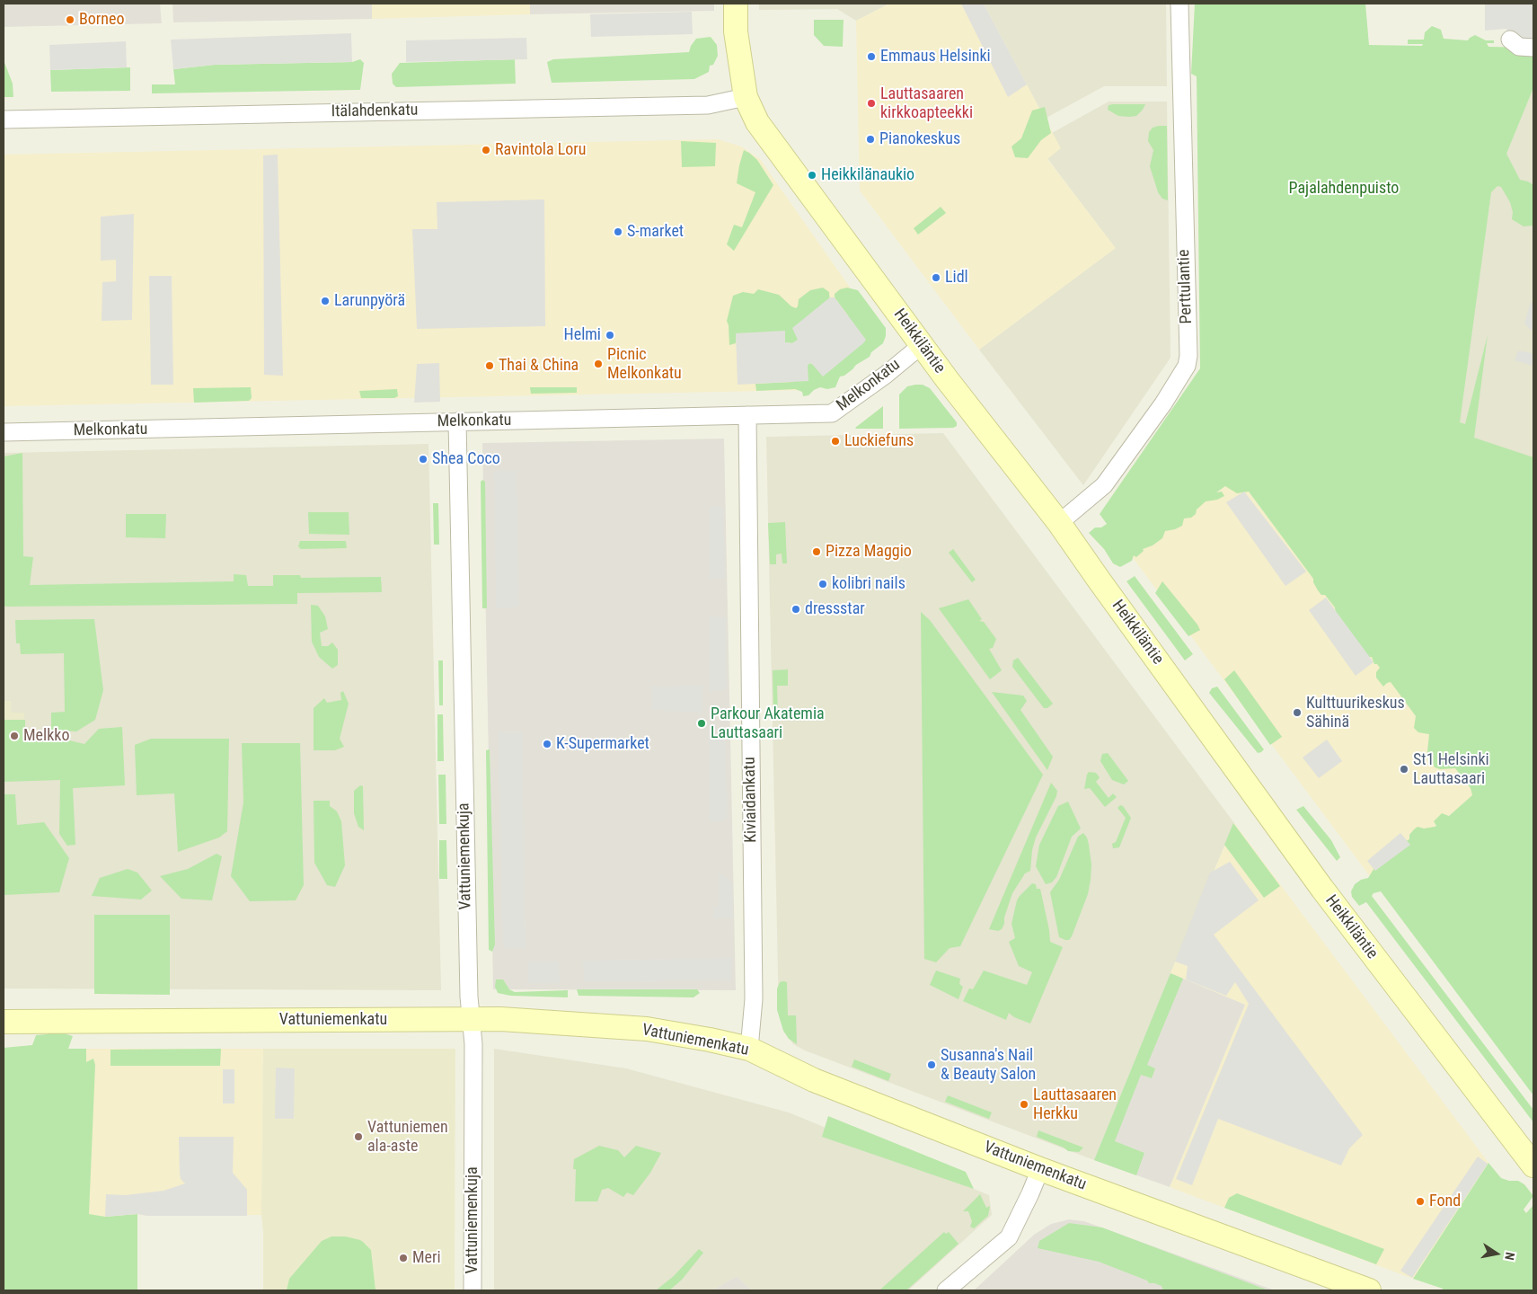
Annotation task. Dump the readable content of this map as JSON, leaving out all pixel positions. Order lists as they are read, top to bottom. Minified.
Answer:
{"streets":{"street":["Itälahdenkatu","Perttulantie","Heikkiläntie","Melkonkatu","Kiviaidankatu","Vattuniemenkuja","Vattuniemenkatu"]},"crossings":[["Itälahdenkatu","Heikkiläntie"],["Perttulantie","Heikkiläntie"],["Heikkiläntie","Melkonkatu"],["Melkonkatu","Kiviaidankatu"],["Melkonkatu","Vattuniemenkuja"],["Kiviaidankatu","Vattuniemenkatu"],["Vattuniemenkuja","Vattuniemenkatu"]],"parks":["Pajalahdenpuisto"],"places":["Borneo","Emmaus Helsinki","Lauttasaaren kirkkoapteekki","Pianokeskus","Ravintola Loru","Heikkilänaukio","S-market","Lidl","Larunpyörä","Helmi","Picnic Melkonkatu","Thai & China","Luckiefuns","Shea Coco","Pizza Maggio","kolibri nails","dressstar","Kulttuurikeskus Sähinä","Parkour Akatemia Lauttasaari","Melkko","K-Supermarket","St1 Helsinki Lauttasaari","Susanna's Nail & Beauty Salon","Lauttasaaren Herkku","Vattuniemen ala-aste","Fond","Meri"],"north":"right"}
